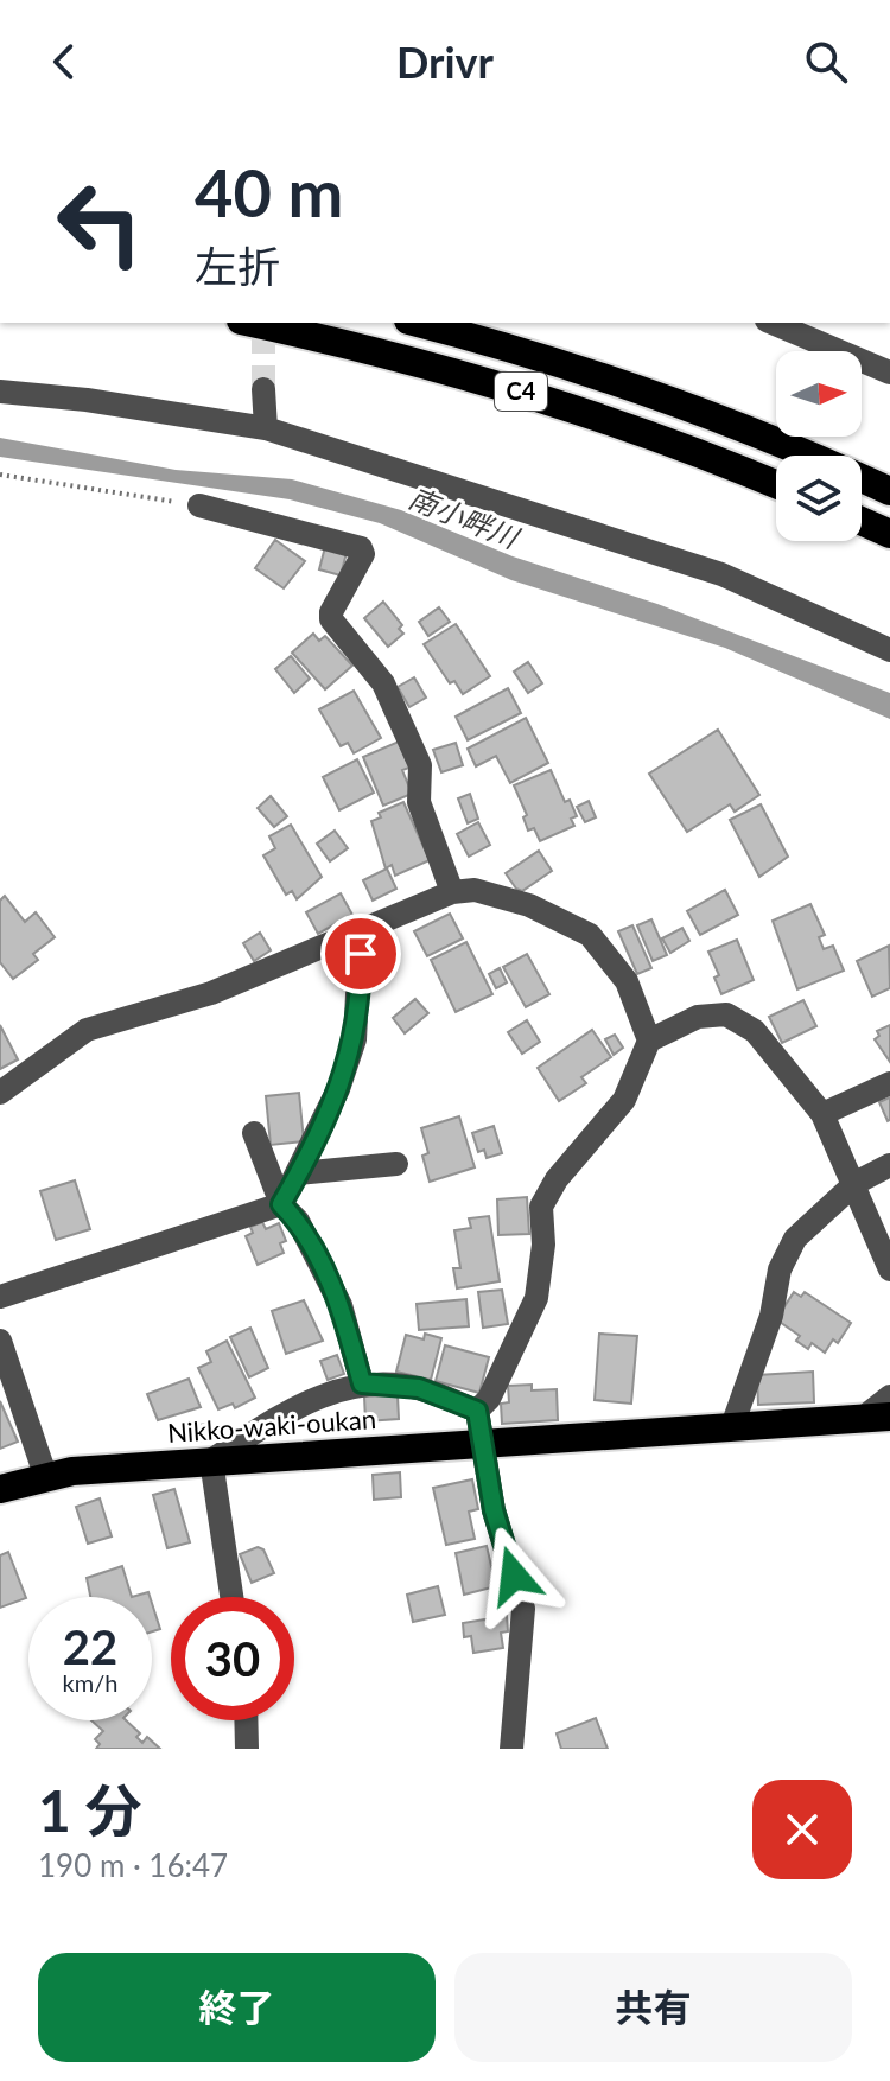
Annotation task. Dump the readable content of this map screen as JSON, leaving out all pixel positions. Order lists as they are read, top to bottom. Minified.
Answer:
{"streets":{"highway":["C4","Nikko-waki-oukan"]},"water":["南小畔川"],"north":"right","page":{"header":"Drivr","turn":["40 m","左折"],"speed":"22 km/h","limit":"30","heading":["1 分","190 m · 16:47"],"buttons":["終了","共有"]}}
